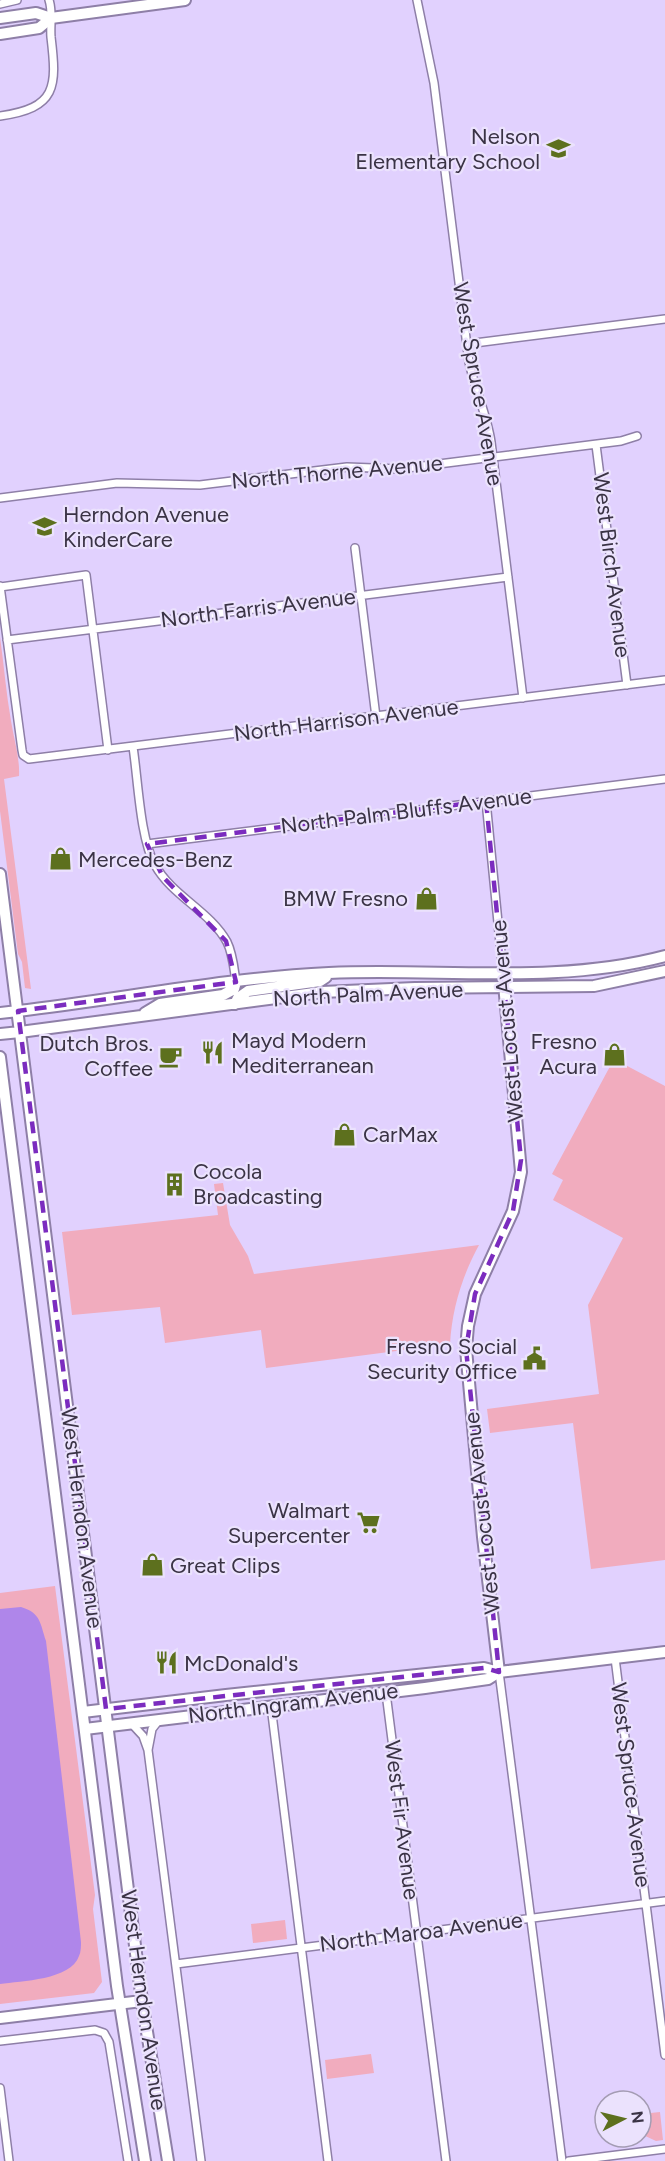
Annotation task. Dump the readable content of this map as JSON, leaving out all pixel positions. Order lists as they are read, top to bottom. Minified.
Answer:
{"streets":{"main road":["North Palm Avenue","West Locust Avenue","West Herndon Avenue","North Ingram Avenue"],"street":["West Spruce Avenue","North Thorne Avenue","West Birch Avenue","North Farris Avenue","North Harrison Avenue","North Palm Bluffs Avenue","West Fir Avenue","North Maroa Avenue"]},"crossings":[["West Spruce Avenue","North Thorne Avenue"],["West Spruce Avenue","North Farris Avenue"],["West Spruce Avenue","North Harrison Avenue"],["West Spruce Avenue","North Ingram Avenue"],["West Spruce Avenue","North Maroa Avenue"],["North Thorne Avenue","West Birch Avenue"],["West Birch Avenue","North Harrison Avenue"],["North Farris Avenue","North Harrison Avenue"],["North Palm Bluffs Avenue","West Locust Avenue"],["North Palm Avenue","West Locust Avenue"],["North Palm Avenue","West Herndon Avenue"],["West Locust Avenue","North Ingram Avenue"],["West Locust Avenue","North Maroa Avenue"],["West Herndon Avenue","North Ingram Avenue"],["West Herndon Avenue","North Maroa Avenue"],["North Ingram Avenue","West Fir Avenue"],["West Fir Avenue","North Maroa Avenue"]],"places":{"school or university":["Nelson Elementary School","Herndon Avenue KinderCare"],"shop":["Mercedes-Benz","BMW Fresno","Fresno Acura","CarMax","Great Clips"],"restaurant":["Mayd Modern Mediterranean","McDonald's"],"cafe":["Dutch Bros. Coffee"],"building":["Cocola Broadcasting"],"public building":["Fresno Social Security Office"],"supermarket":["Walmart Supercenter"]},"north":"right"}
